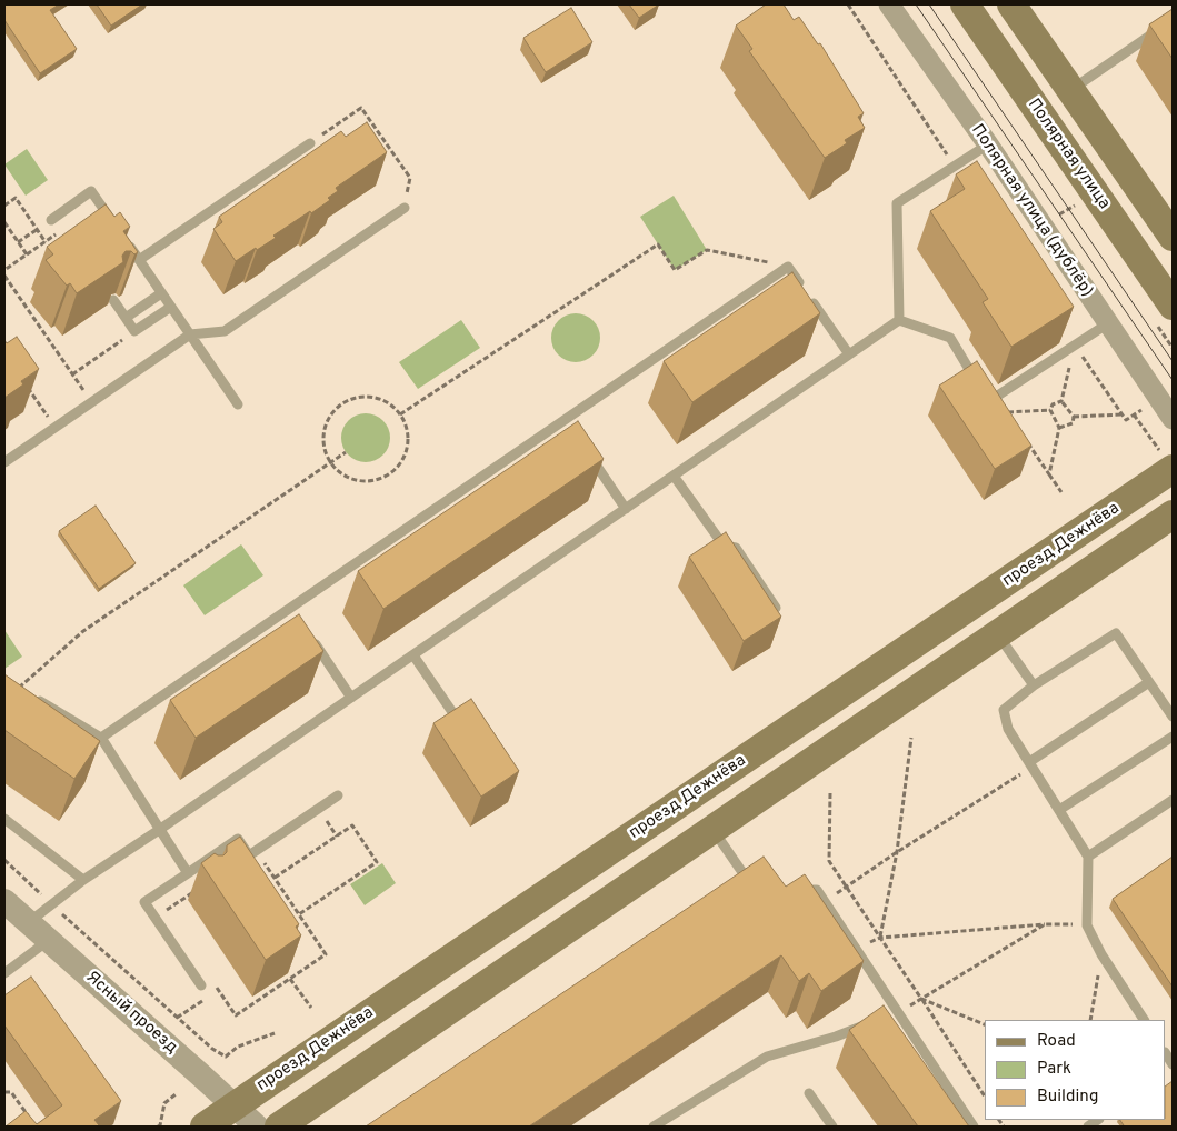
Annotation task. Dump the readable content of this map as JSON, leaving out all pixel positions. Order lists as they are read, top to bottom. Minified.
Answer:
{"streets":{"main road":["Полярная улица","проезд Дежнёва"],"street":["Полярная улица (дублёр)","Ясный проезд"]},"crossings":[["проезд Дежнёва","Ясный проезд"]],"legend":["Road","Park","Building"]}
